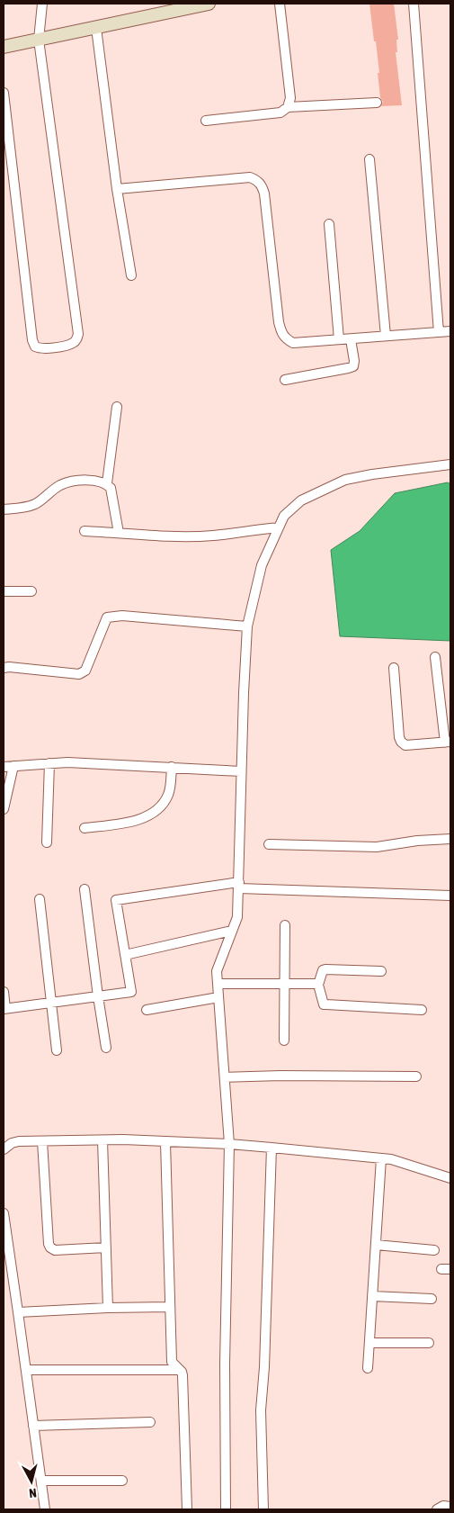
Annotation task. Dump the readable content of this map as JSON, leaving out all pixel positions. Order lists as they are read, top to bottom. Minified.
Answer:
{"north":"bottom"}
